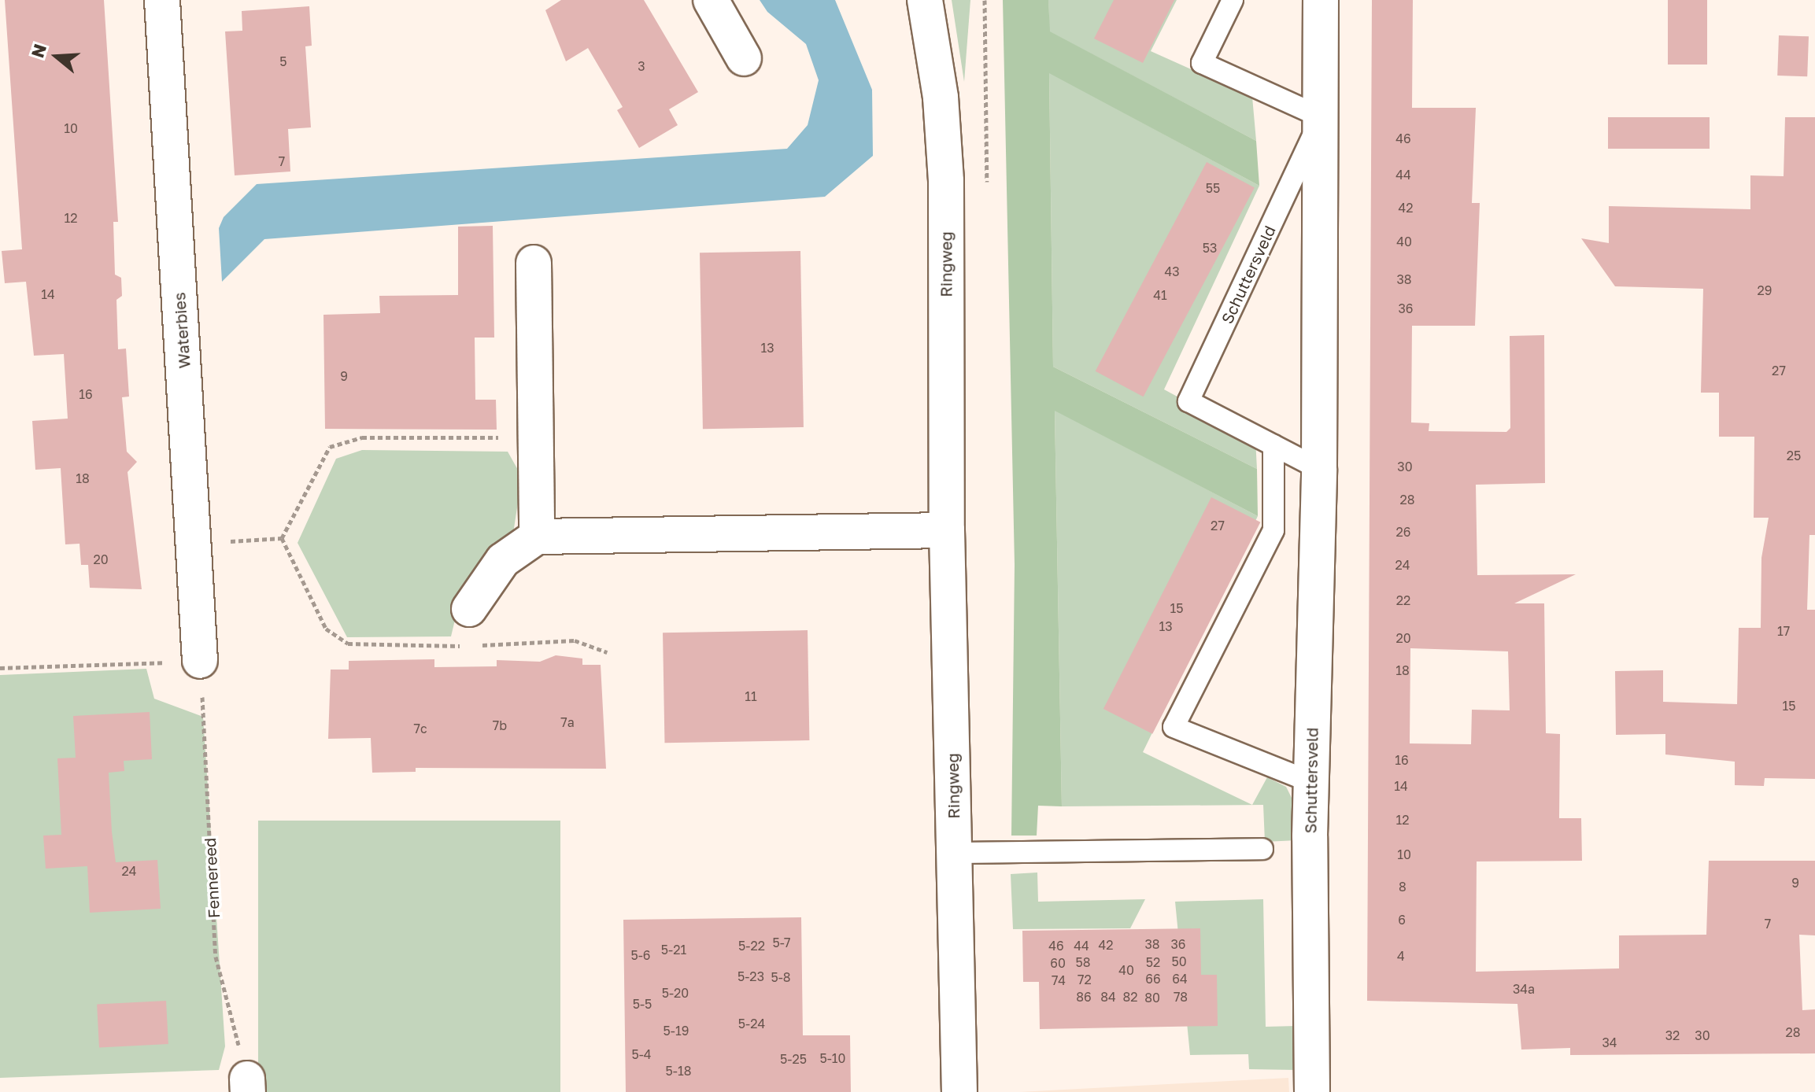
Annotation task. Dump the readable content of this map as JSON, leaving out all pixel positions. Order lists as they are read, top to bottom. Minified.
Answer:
{"streets":{"street":["Ringweg","Schuttersveld","Waterbies"],"path":["Fennereed"]},"crossings":[["Waterbies","Fennereed"]],"house_numbers":["5","3","10","46","7","44","55","42","12","40","53","43","38","29","14","41","36","13","27","9","16","25","30","18","28","27","26","20","24","22","15","13","17","20","18","11","15","7a","7b","7c","16","14","12","10","24","9","8","6","7","5-7","38","36","42","5-22","46","44","5-21","5-6","4","50","58","52","60","40","5-23","5-8","66","64","72","74","34a","5-20","86","84","82","78","80","5-5","5-24","5-19","28","32","30","34","5-4","5-10","5-25","5-18"],"north":"left"}
